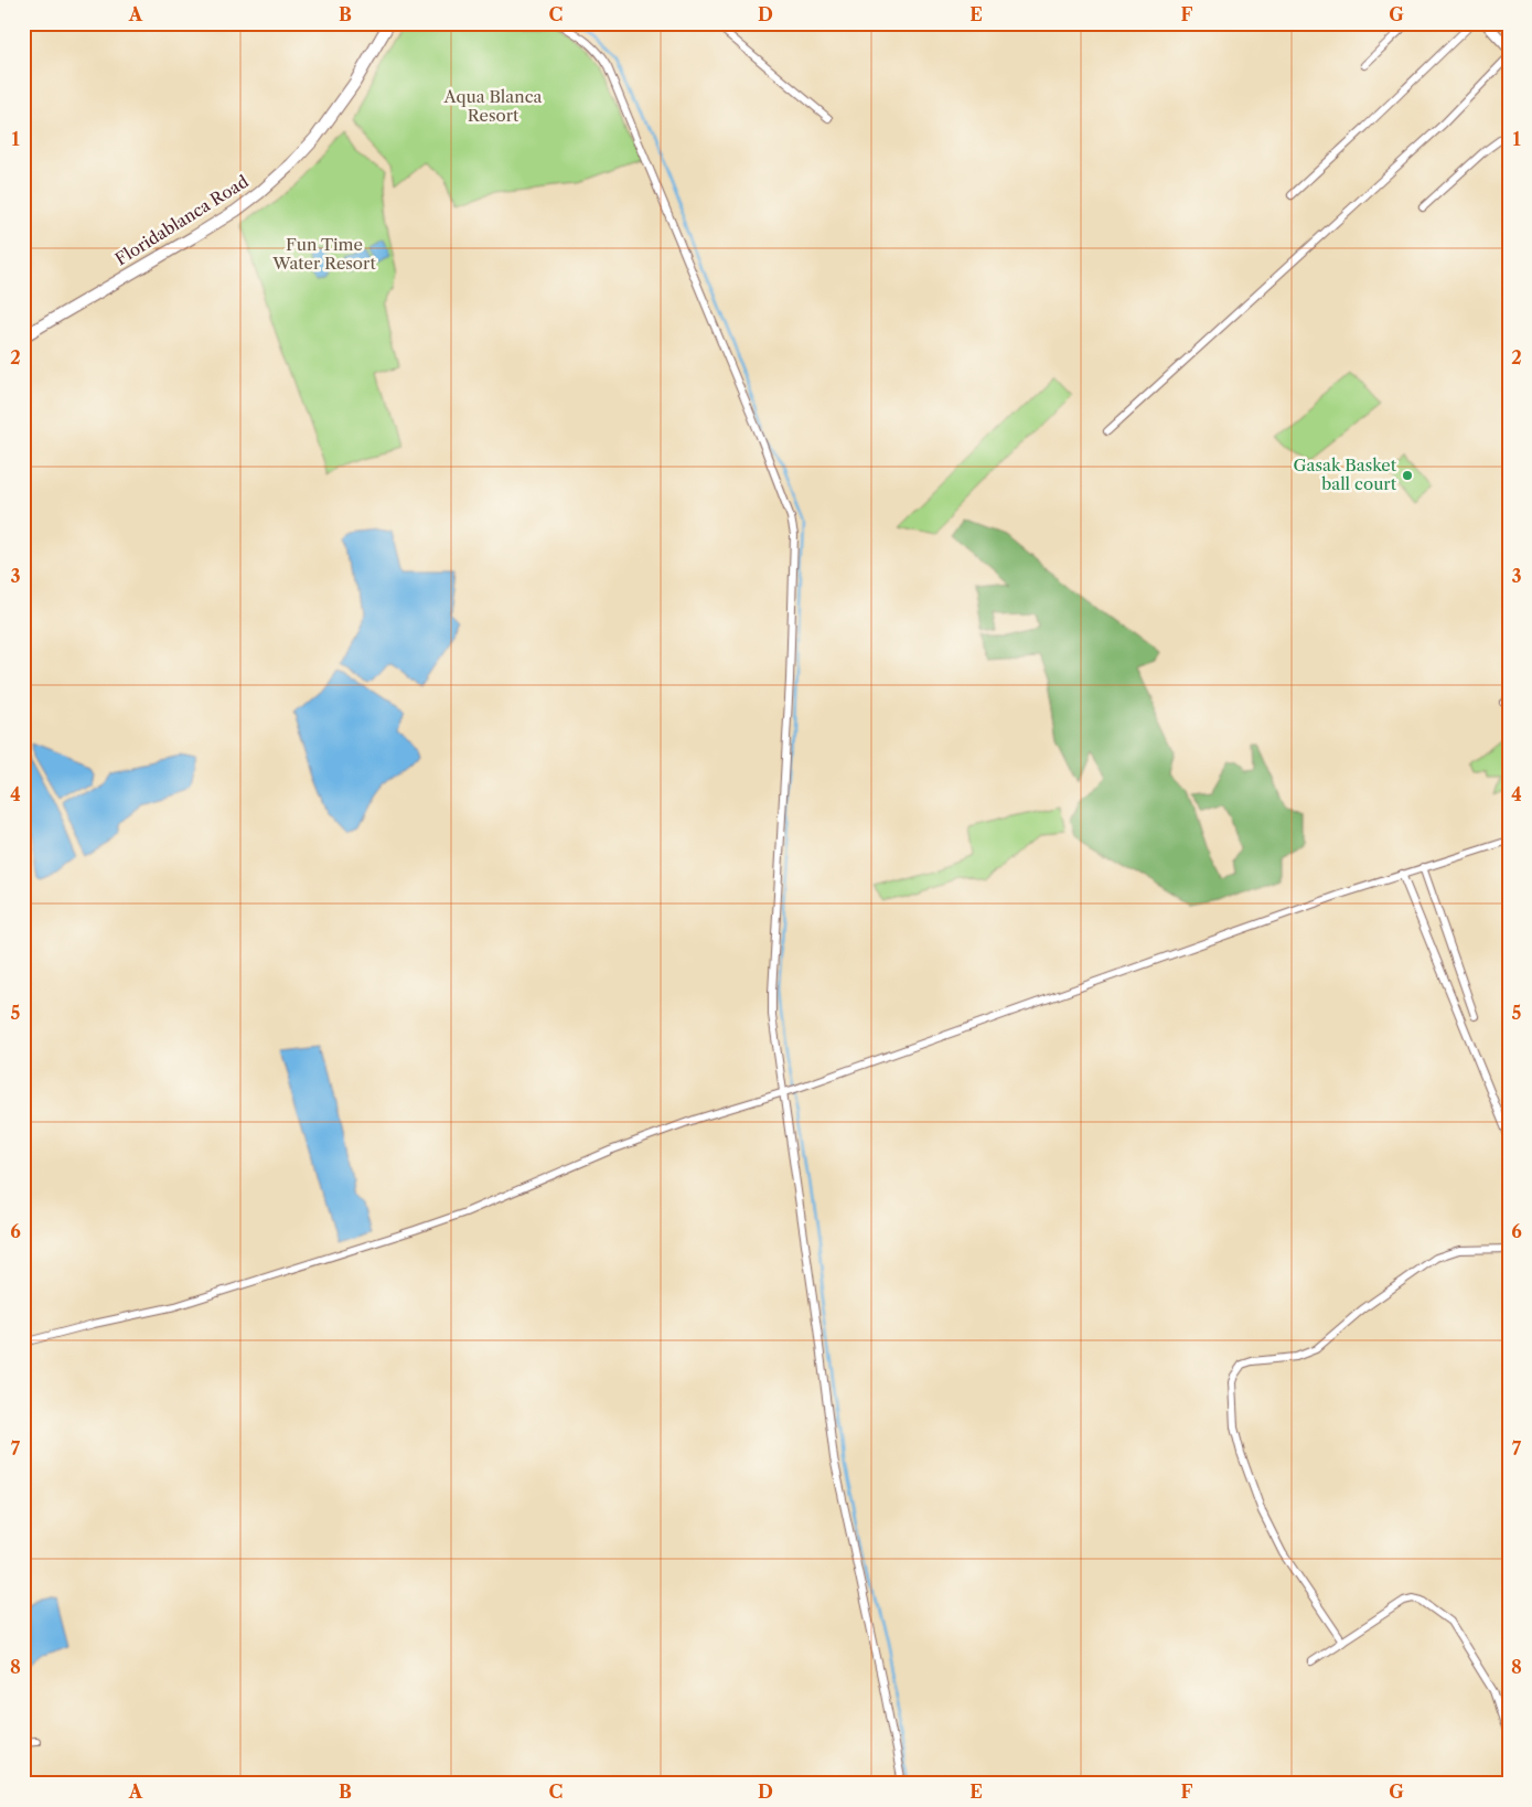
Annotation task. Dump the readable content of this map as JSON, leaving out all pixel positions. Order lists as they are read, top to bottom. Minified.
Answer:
{"streets":{"main road":["Floridablanca Road"]},"parks":["Aqua Blanca Resort","Fun Time Water Resort"],"places":["Gasak Basket ball court"],"grid":{"columns":["A","B","C","D","E","F","G"],"rows":["1","2","3","4","5","6","7","8"]}}
